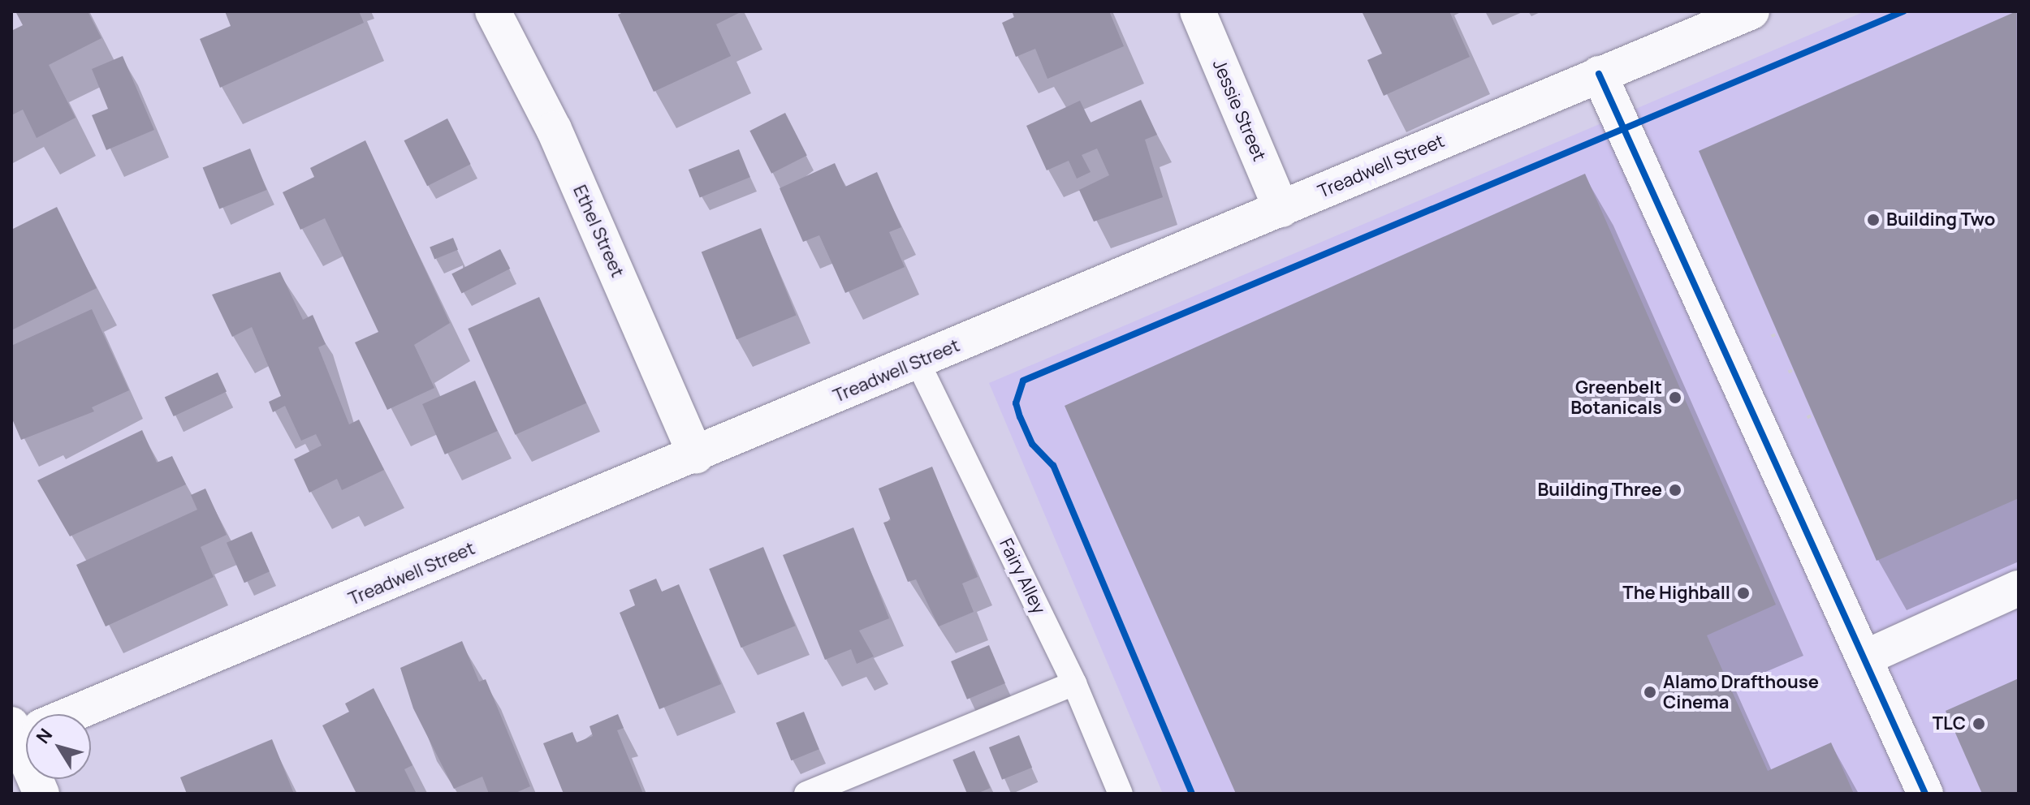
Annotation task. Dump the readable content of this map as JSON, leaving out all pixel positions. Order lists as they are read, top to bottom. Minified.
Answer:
{"streets":{"street":["Jessie Street","Treadwell Street","Ethel Street"],"lane":["Fairy Alley"]},"crossings":[["Jessie Street","Treadwell Street"],["Treadwell Street","Ethel Street"],["Treadwell Street","Fairy Alley"]],"places":["Building Two","Greenbelt Botanicals","Building Three","The Highball","Alamo Drafthouse Cinema","TLC"],"north":"top left"}
